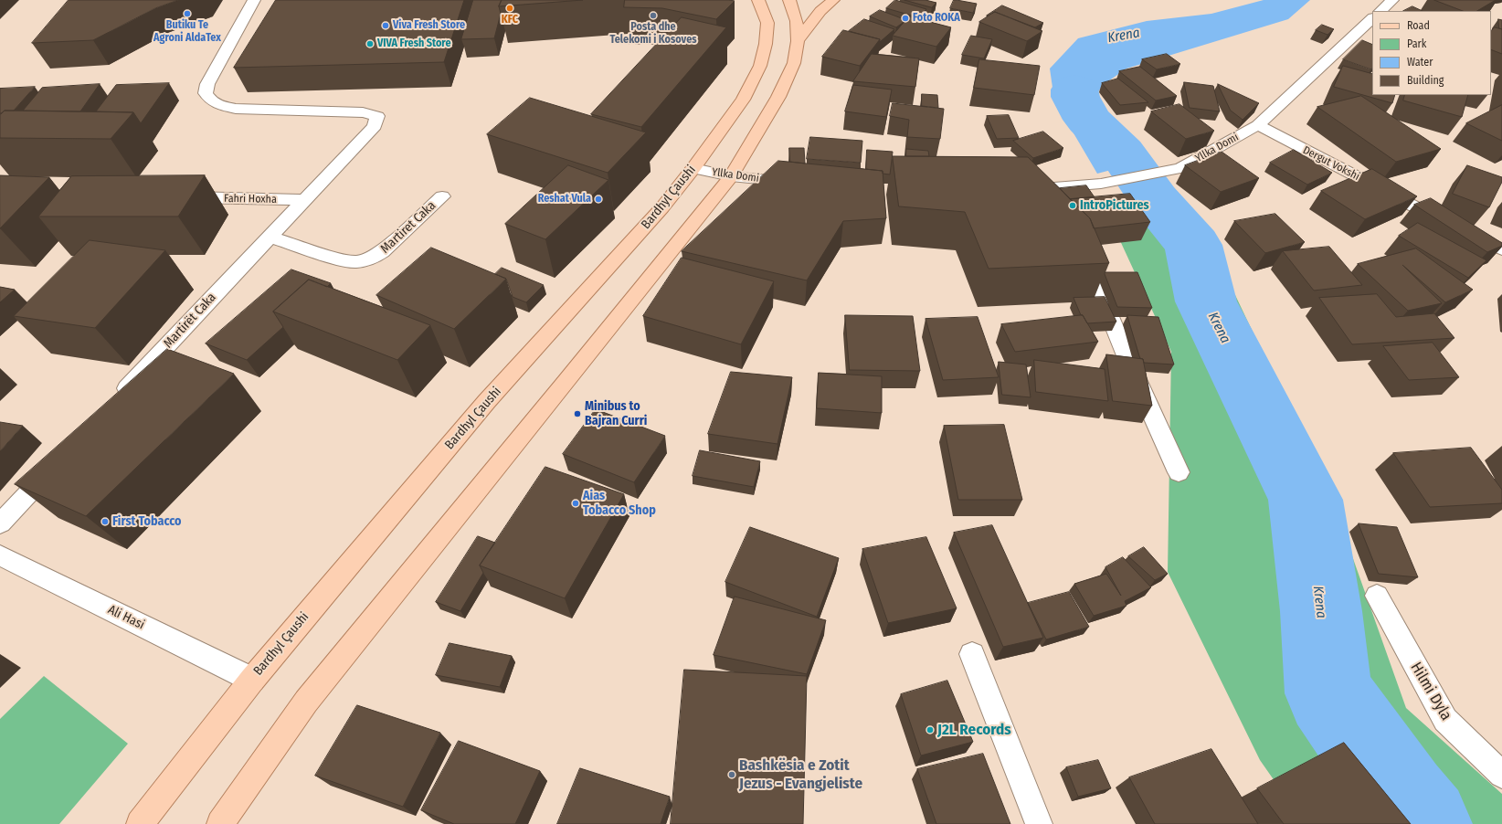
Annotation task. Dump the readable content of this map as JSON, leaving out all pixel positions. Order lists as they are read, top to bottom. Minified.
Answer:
{"streets":{"main road":["Bardhyl Çaushi"],"street":["Yllka Domi","Dergut Vokshi","Fahri Hoxha","Martiret Caka","Martirët Caka","Ali Hasi","Hilmi Dyla"]},"crossings":[["Yllka Domi","Dergut Vokshi"],["Yllka Domi","Bardhyl Çaushi"],["Bardhyl Çaushi","Ali Hasi"],["Fahri Hoxha","Martirët Caka"],["Martiret Caka","Martirët Caka"]],"water":["Krena"],"places":["KFC","Butiku Te Agroni AldaTex","Posta dhe Telekomi i Kosoves","Foto ROKA","Viva Fresh Store","VIVA Fresh Store","Reshat Vula","IntroPictures","Minibus to Bajran Curri","Aias Tobacco Shop","First Tobacco","J2L Records","Bashkësia e Zotit Jezus - Evangjeliste"],"legend":["Road","Park","Water","Building"]}
